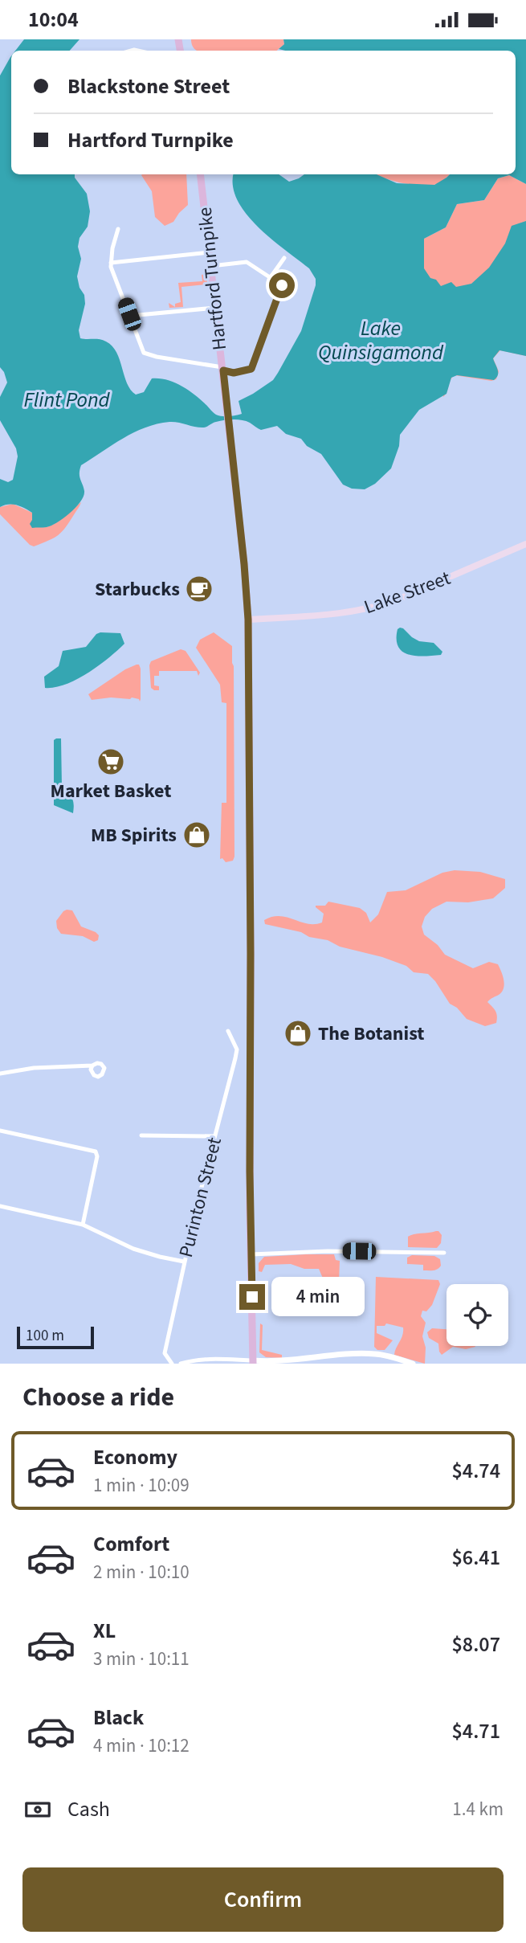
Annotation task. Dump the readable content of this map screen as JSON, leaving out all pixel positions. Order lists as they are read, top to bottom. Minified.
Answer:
{"streets":{"main road":["Hartford Turnpike","Lake Street"],"street":["Purinton Street"]},"crossings":[["Hartford Turnpike","Lake Street"]],"water":["Lake Quinsigamond","Flint Pond"],"places":{"cafe":["Starbucks"],"supermarket":["Market Basket"],"shop":["MB Spirits","The Botanist"]},"scale_bar":"100 m","page":{"status":"10:04","banner":["Blackstone Street","Hartford Turnpike"],"bubble":"4 min","scale":"100 m","heading":"Choose a ride","list":[{"name":"Economy","note":"1 min · 10:09","value":"$4.74"},{"name":"Comfort","note":"2 min · 10:10","value":"$6.41"},{"name":"XL","note":"3 min · 10:11","value":"$8.07"},{"name":"Black","note":"4 min · 10:12","value":"$4.71"}],"pay":["Cash","1.4 km"],"buttons":"Confirm"}}
